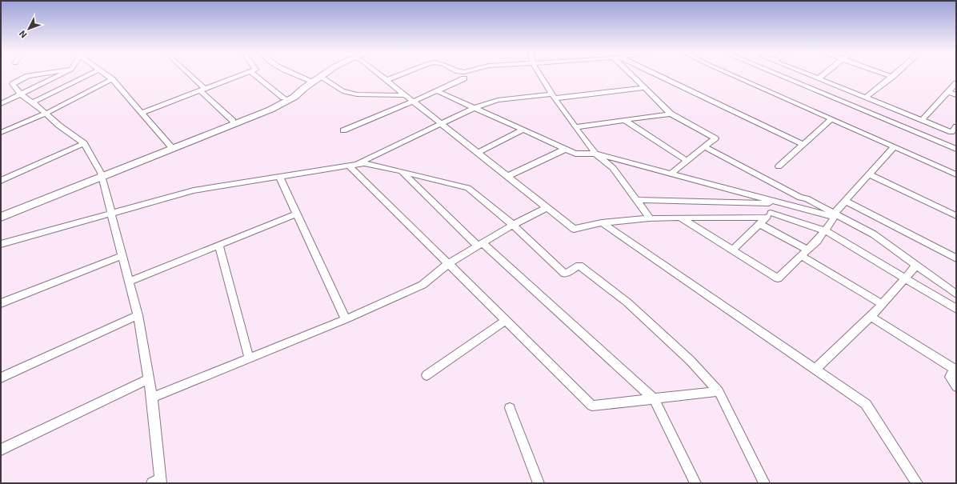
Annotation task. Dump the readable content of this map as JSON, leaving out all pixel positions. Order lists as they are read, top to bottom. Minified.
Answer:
{"north":"bottom left"}
